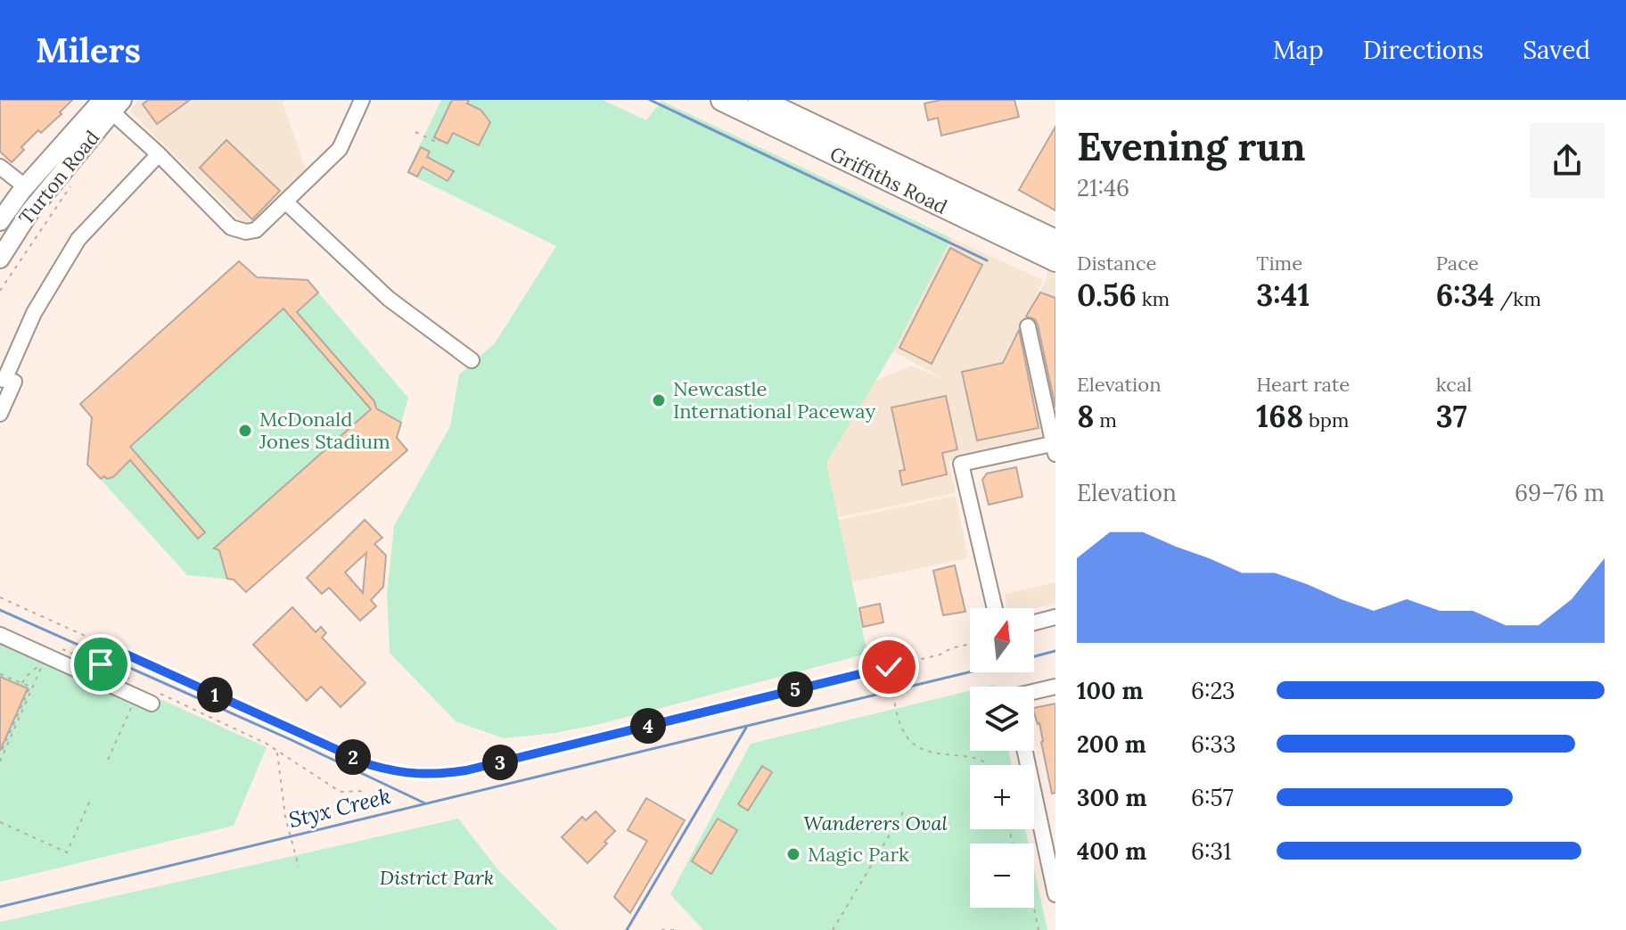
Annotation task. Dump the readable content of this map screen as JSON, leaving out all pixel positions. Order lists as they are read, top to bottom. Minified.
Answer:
{"streets":{"highway":["Griffiths Road"],"main road":["Turton Road"]},"water":["Styx Creek"],"parks":["Wanderers Oval","District Park"],"places":["Newcastle International Paceway","McDonald Jones Stadium","Magic Park"],"north":"top","page":{"header":"Milers","nav":["Map","Directions","Saved"],"heading":["Evening run","21:46"],"stats":[["Distance","0.56 km"],["Time","3:41"],["Pace","6:34 /km"],["Elevation","8 m"],["Heart rate","168 bpm"],["kcal","37"]],"chart":["Elevation","69–76 m"],"map_buttons":["+","−"],"list":[{"name":"100 m","note":"6:23"},{"name":"200 m","note":"6:33"},{"name":"300 m","note":"6:57"},{"name":"400 m","note":"6:31"}],"pins":["5","1","4","2","3"]}}
